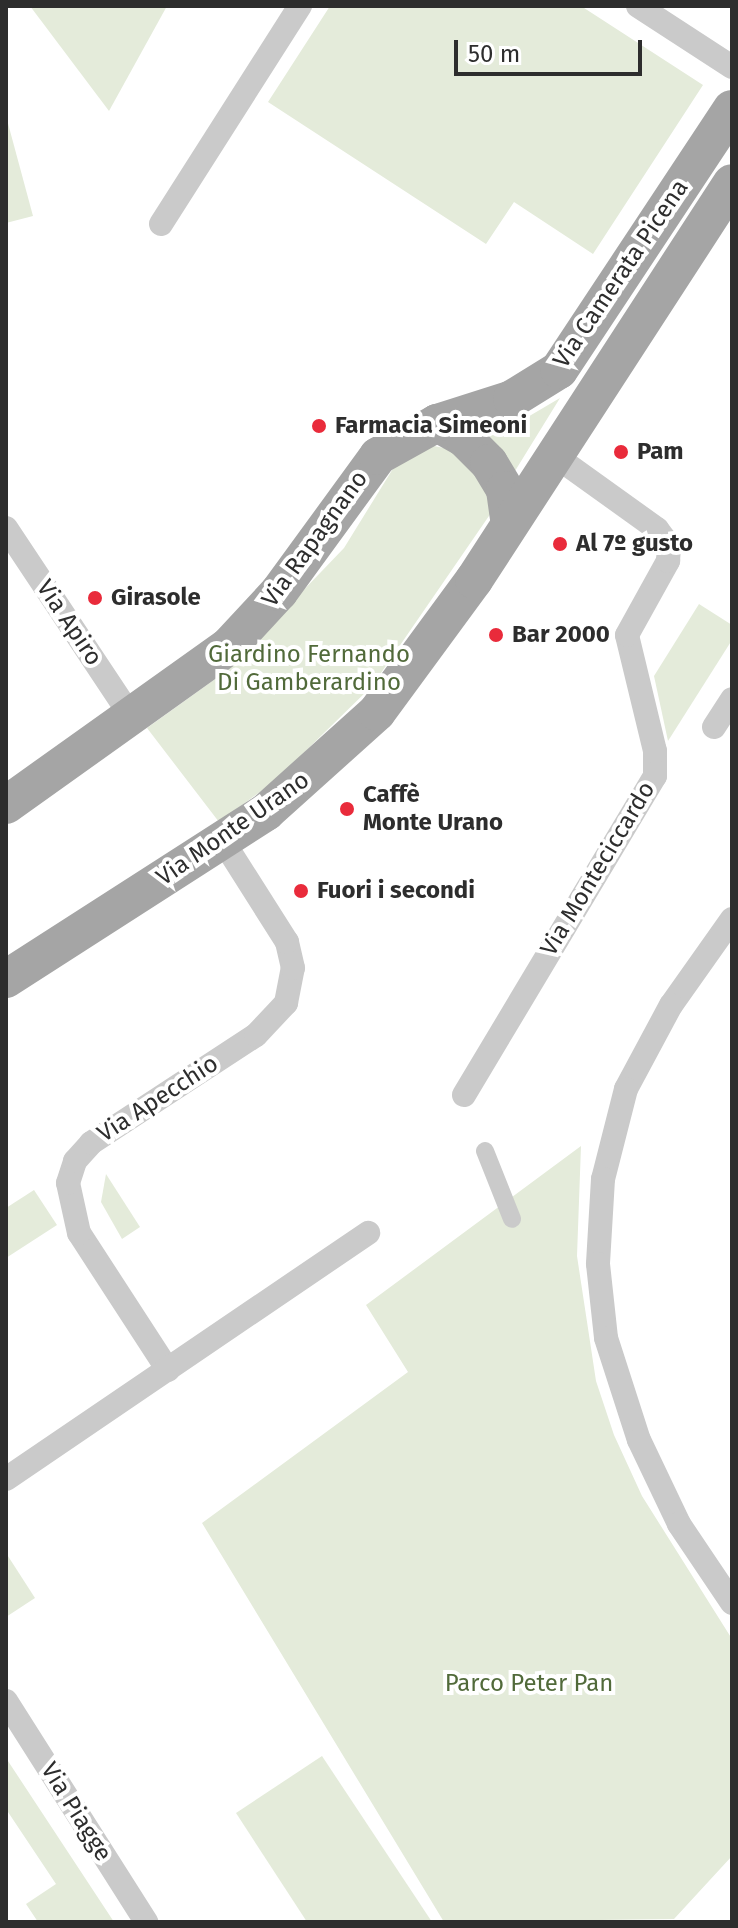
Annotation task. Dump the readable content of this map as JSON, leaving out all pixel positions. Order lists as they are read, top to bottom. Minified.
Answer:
{"streets":{"main road":["Via Camerata Picena","Via Rapagnano","Via Monte Urano"],"street":["Via Apiro","Via Monteciccardo","Via Apecchio","Via Piagge"]},"crossings":[["Via Camerata Picena","Via Rapagnano"],["Via Camerata Picena","Via Monte Urano"],["Via Camerata Picena","Via Monteciccardo"],["Via Rapagnano","Via Apiro"],["Via Monte Urano","Via Apecchio"]],"parks":["Giardino Fernando Di Gamberardino","Parco Peter Pan"],"places":["Farmacia Simeoni","Pam","Al 7º gusto","Girasole","Bar 2000","Caffè Monte Urano","Fuori i secondi"],"scale_bar":"50 m"}
